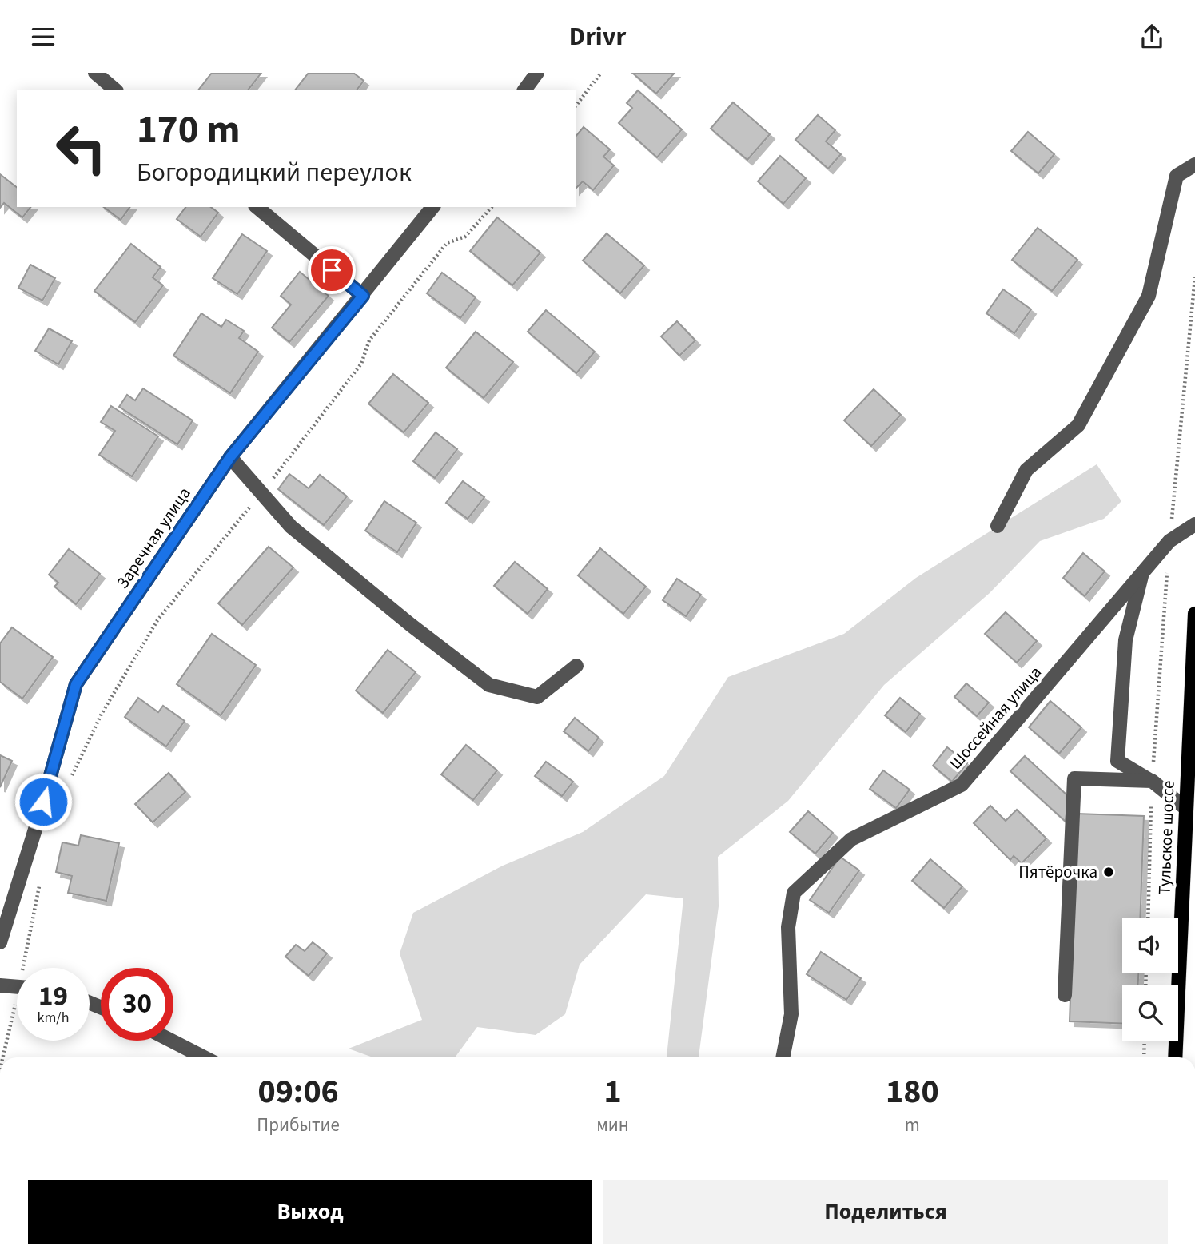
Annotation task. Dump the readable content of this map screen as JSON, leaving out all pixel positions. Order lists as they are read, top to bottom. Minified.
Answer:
{"streets":{"main road":["Тульское шоссе"],"street":["Заречная улица","Шоссейная улица"]},"places":["Пятёрочка"],"page":{"header":"Drivr","turn":["170 m","Богородицкий переулок"],"speed":"19 km/h","limit":"30","eta":["09:06","Прибытие","1","мин","180","m"],"buttons":["Выход","Поделиться"]}}
